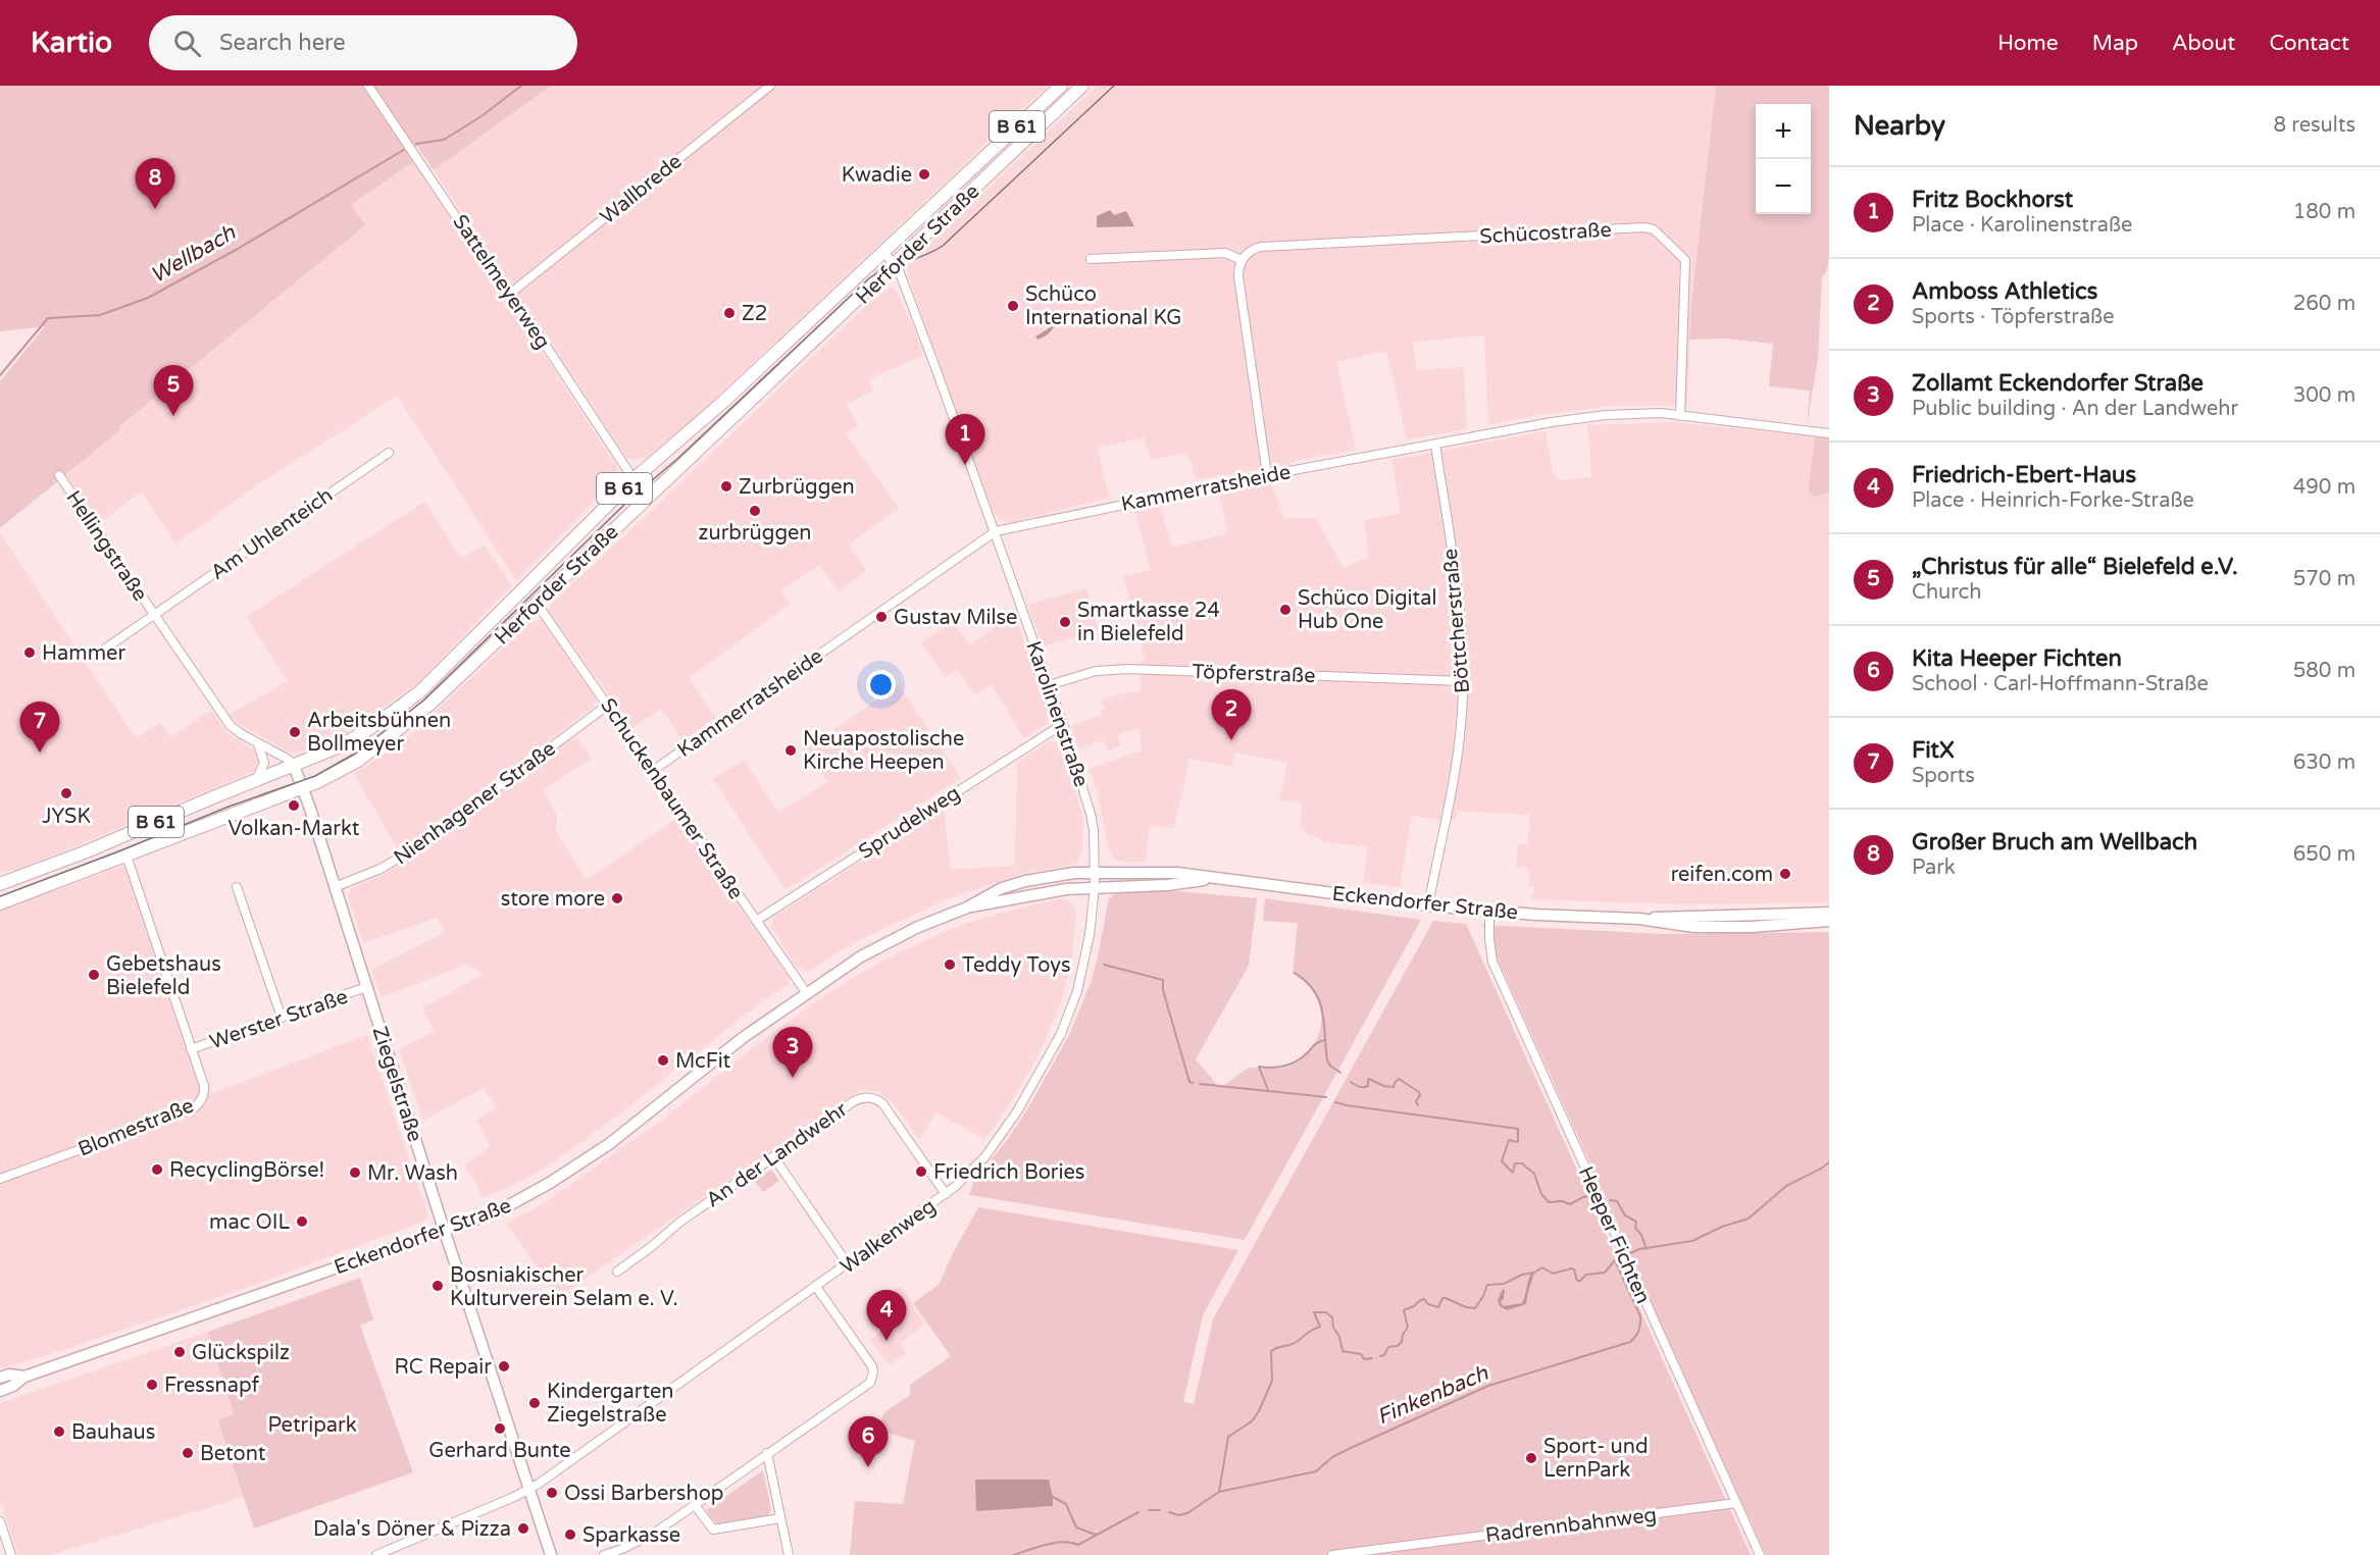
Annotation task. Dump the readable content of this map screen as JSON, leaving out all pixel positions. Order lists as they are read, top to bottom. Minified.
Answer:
{"streets":{"main road":["B 61","Herforder Straße"],"street":["Wallbrede","Schücostraße","Sattelmeyerweg","Kammerratsheide","Am Uhlenteich","Hellingstraße","Böttcherstraße","Töpferstraße","Karolinenstraße","Schuckenbaumer Straße","Nienhagener Straße","Sprudelweg","Eckendorfer Straße","Werster Straße","Ziegelstraße","Blomestraße","An der Landwehr","Heeper Fichten","Walkenweg","Radrennbahnweg"]},"crossings":[["Wallbrede","Sattelmeyerweg"],["Schücostraße","Kammerratsheide"],["Herforder Straße","Sattelmeyerweg"],["Herforder Straße","Hellingstraße"],["Herforder Straße","Karolinenstraße"],["Herforder Straße","Schuckenbaumer Straße"],["Herforder Straße","Ziegelstraße"],["Herforder Straße","Blomestraße"],["Kammerratsheide","Böttcherstraße"],["Kammerratsheide","Karolinenstraße"],["Kammerratsheide","Schuckenbaumer Straße"],["Am Uhlenteich","Hellingstraße"],["Hellingstraße","Ziegelstraße"],["Böttcherstraße","Töpferstraße"],["Böttcherstraße","Eckendorfer Straße"],["Töpferstraße","Karolinenstraße"],["Karolinenstraße","Sprudelweg"],["Karolinenstraße","Eckendorfer Straße"],["Karolinenstraße","Walkenweg"],["Schuckenbaumer Straße","Nienhagener Straße"],["Schuckenbaumer Straße","Sprudelweg"],["Schuckenbaumer Straße","Eckendorfer Straße"],["Nienhagener Straße","Ziegelstraße"],["Eckendorfer Straße","Ziegelstraße"],["Eckendorfer Straße","Heeper Fichten"],["Eckendorfer Straße","Walkenweg"],["Werster Straße","Ziegelstraße"],["Werster Straße","Blomestraße"],["Ziegelstraße","Walkenweg"],["An der Landwehr","Walkenweg"],["Heeper Fichten","Radrennbahnweg"]],"water":["Wellbach","Finkenbach"],"parks":["Petripark"],"places":["Kwadie","Schüco International KG","Z2","Zurbrüggen","zurbrüggen","Schüco Digital Hub One","Gustav Milse","Smartkasse 24 in Bielefeld","Hammer","Arbeitsbühnen Bollmeyer","Neuapostolische Kirche Heepen","JYSK","Volkan-Markt","reifen.com","store more","Teddy Toys","Gebetshaus Bielefeld","McFit","RecyclingBörse!","Friedrich Bories","Mr. Wash","mac OIL","Bosniakischer Kulturverein Selam e. V.","Glückspilz","RC Repair","Fressnapf","Kindergarten Ziegelstraße","Gerhard Bunte","Bauhaus","Betont","Sport- und LernPark","Ossi Barbershop","Dala's Döner & Pizza","Sparkasse"],"page":{"header":"Kartio","search":"Search here","nav":["Home","Map","About","Contact"],"heading":["Nearby","8 results"],"map_buttons":["+","−"],"pins":["8","5","1","2","7","3","4","6"],"list":[{"mark":"1","name":"Fritz Bockhorst","note":"Place · Karolinenstraße","value":"180 m"},{"mark":"2","name":"Amboss Athletics","note":"Sports · Töpferstraße","value":"260 m"},{"mark":"3","name":"Zollamt Eckendorfer Straße","note":"Public building · An der Landwehr","value":"300 m"},{"mark":"4","name":"Friedrich-Ebert-Haus","note":"Place · Heinrich-Forke-Straße","value":"490 m"},{"mark":"5","name":"„Christus für alle“ Bielefeld e.V.","note":"Church","value":"570 m"},{"mark":"6","name":"Kita Heeper Fichten","note":"School · Carl-Hoffmann-Straße","value":"580 m"},{"mark":"7","name":"FitX","note":"Sports","value":"630 m"},{"mark":"8","name":"Großer Bruch am Wellbach","note":"Park","value":"650 m"}]}}
